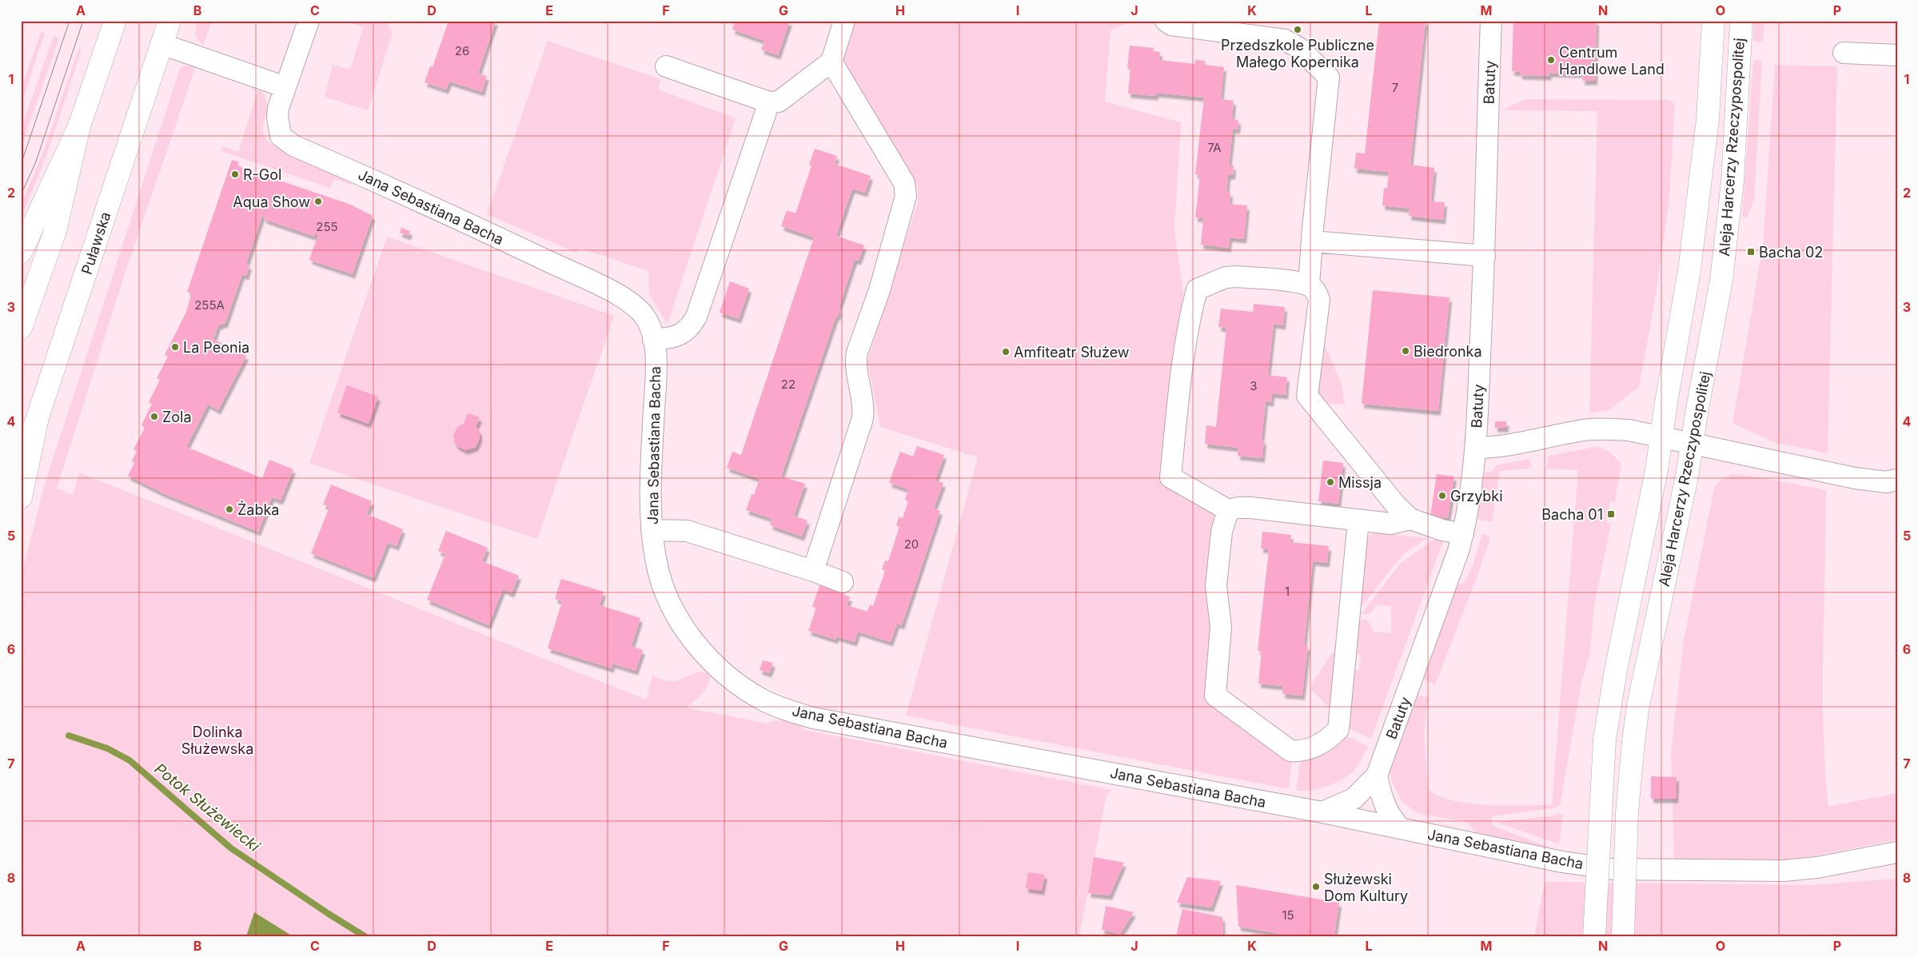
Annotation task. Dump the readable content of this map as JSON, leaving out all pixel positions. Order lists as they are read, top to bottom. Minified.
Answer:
{"streets":{"street":["Batuty","Aleja Harcerzy Rzeczypospolitej","Jana Sebastiana Bacha","Puławska"]},"crossings":[["Batuty","Jana Sebastiana Bacha"]],"water":["Potok Służewiecki"],"parks":["Dolinka Służewska"],"places":{"other":["Przedszkole Publiczne Małego Kopernika","Centrum Handlowe Land","R-Gol","Aqua Show","La Peonia","Biedronka","Amfiteatr Służew","Zola","Missja","Grzybki","Żabka","Służewski Dom Kultury"],"transit":["Bacha 02","Bacha 01"]},"house_numbers":["26","7","7A","255","255A","22","3","20","1","15"],"grid":{"columns":["A","B","C","D","E","F","G","H","I","J","K","L","M","N","O","P"],"rows":["1","2","3","4","5","6","7","8"]}}
